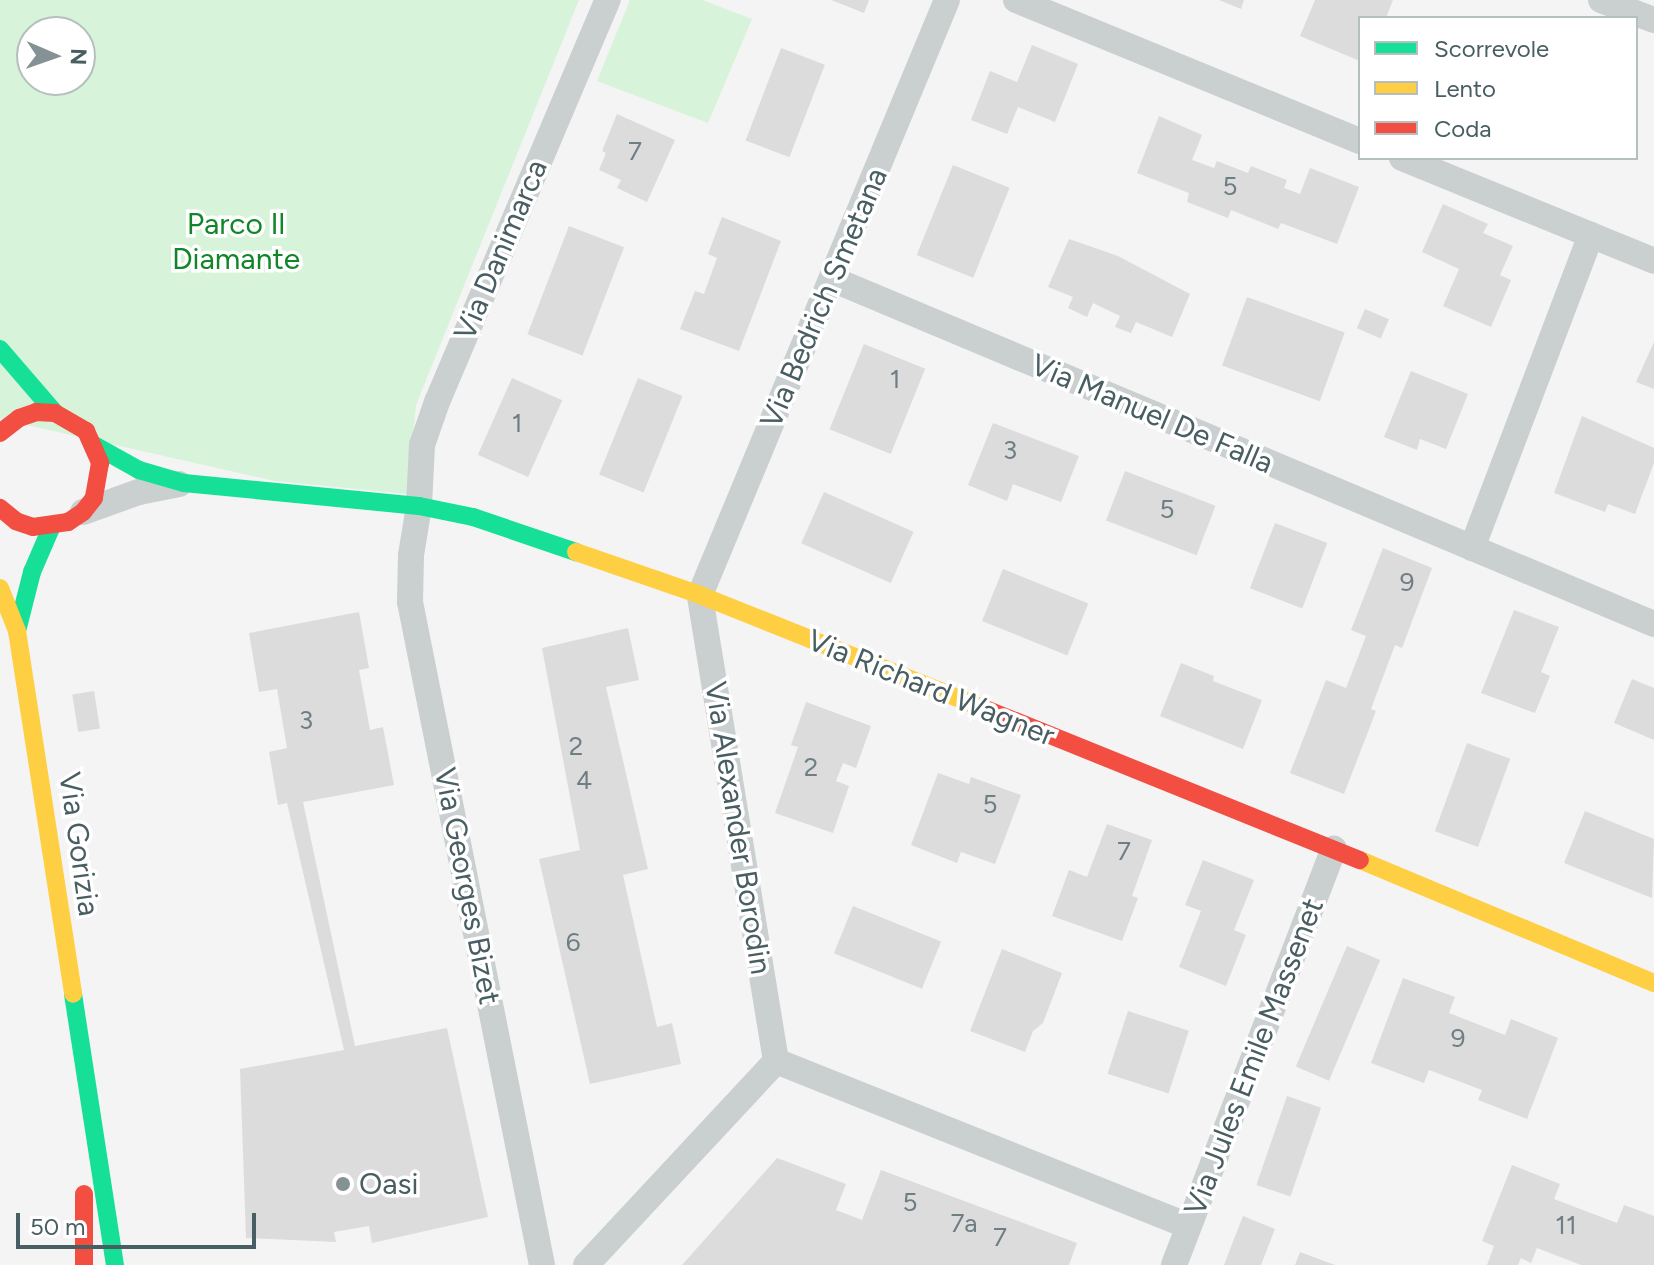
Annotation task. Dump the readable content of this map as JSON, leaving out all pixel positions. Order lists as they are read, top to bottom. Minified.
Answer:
{"streets":{"street":["Via Danimarca","Via Bedrich Smetana","Via Manuel De Falla","Via Richard Wagner","Via Alexander Borodin","Via Gorizia","Via Georges Bizet","Via Jules Emile Massenet"]},"crossings":[["Via Danimarca","Via Richard Wagner"],["Via Danimarca","Via Georges Bizet"],["Via Bedrich Smetana","Via Manuel De Falla"],["Via Bedrich Smetana","Via Richard Wagner"],["Via Bedrich Smetana","Via Alexander Borodin"],["Via Richard Wagner","Via Alexander Borodin"],["Via Richard Wagner","Via Georges Bizet"],["Via Richard Wagner","Via Jules Emile Massenet"]],"parks":["Parco Il Diamante"],"places":["Oasi"],"house_numbers":["7","5","1","1","3","5","9","3","2","2","4","5","7","6","9","5","7a","11","7"],"legend":["Scorrevole","Lento","Coda"],"scale_bar":"50 m","north":"right"}
